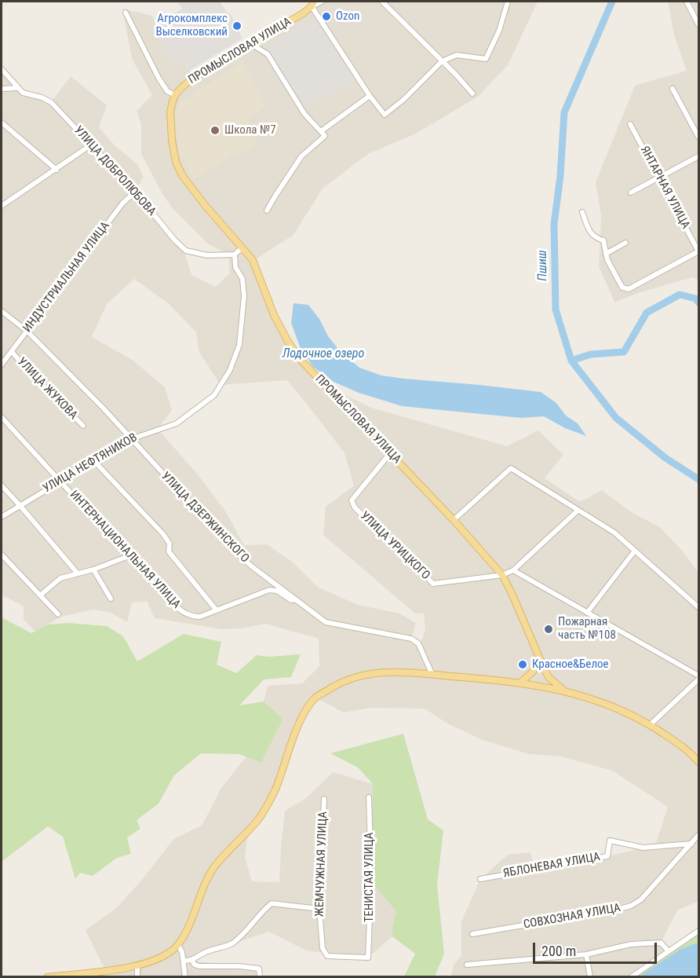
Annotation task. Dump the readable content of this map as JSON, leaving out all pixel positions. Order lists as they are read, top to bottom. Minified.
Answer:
{"streets":{"main road":["ПРОМЫСЛОВАЯ УЛИЦА"],"street":["УЛИЦА ДОБРОЛЮБОВА","ЯНТАРНАЯ УЛИЦА","ИНДУСТРИАЛЬНАЯ УЛИЦА","УЛИЦА ЖУКОВА","УЛИЦА НЕФТЯНИКОВ","УЛИЦА ДЗЕРЖИНСКОГО","УЛИЦА УРИЦКОГО","ИНТЕРНАЦИОНАЛЬНАЯ УЛИЦА","ЖЕМЧУЖНАЯ УЛИЦА","ЯБЛОНЕВАЯ УЛИЦА","ТЕНИСТАЯ УЛИЦА","СОВХОЗНАЯ УЛИЦА"]},"crossings":[["ПРОМЫСЛОВАЯ УЛИЦА","УЛИЦА УРИЦКОГО"],["УЛИЦА ДОБРОЛЮБОВА","ИНДУСТРИАЛЬНАЯ УЛИЦА"],["УЛИЦА ДОБРОЛЮБОВА","УЛИЦА НЕФТЯНИКОВ"],["ИНДУСТРИАЛЬНАЯ УЛИЦА","УЛИЦА ЖУКОВА"],["ИНДУСТРИАЛЬНАЯ УЛИЦА","УЛИЦА ДЗЕРЖИНСКОГО"],["УЛИЦА НЕФТЯНИКОВ","УЛИЦА ДЗЕРЖИНСКОГО"],["УЛИЦА НЕФТЯНИКОВ","ИНТЕРНАЦИОНАЛЬНАЯ УЛИЦА"],["ЖЕМЧУЖНАЯ УЛИЦА","ТЕНИСТАЯ УЛИЦА"],["ЯБЛОНЕВАЯ УЛИЦА","СОВХОЗНАЯ УЛИЦА"]],"water":["Пшиш","Лодочное озеро"],"places":["Ozon","Агрокомплекс Выселковский","Школа №7","Пожарная часть №108","Красное&Белое"],"scale_bar":"200 m"}
